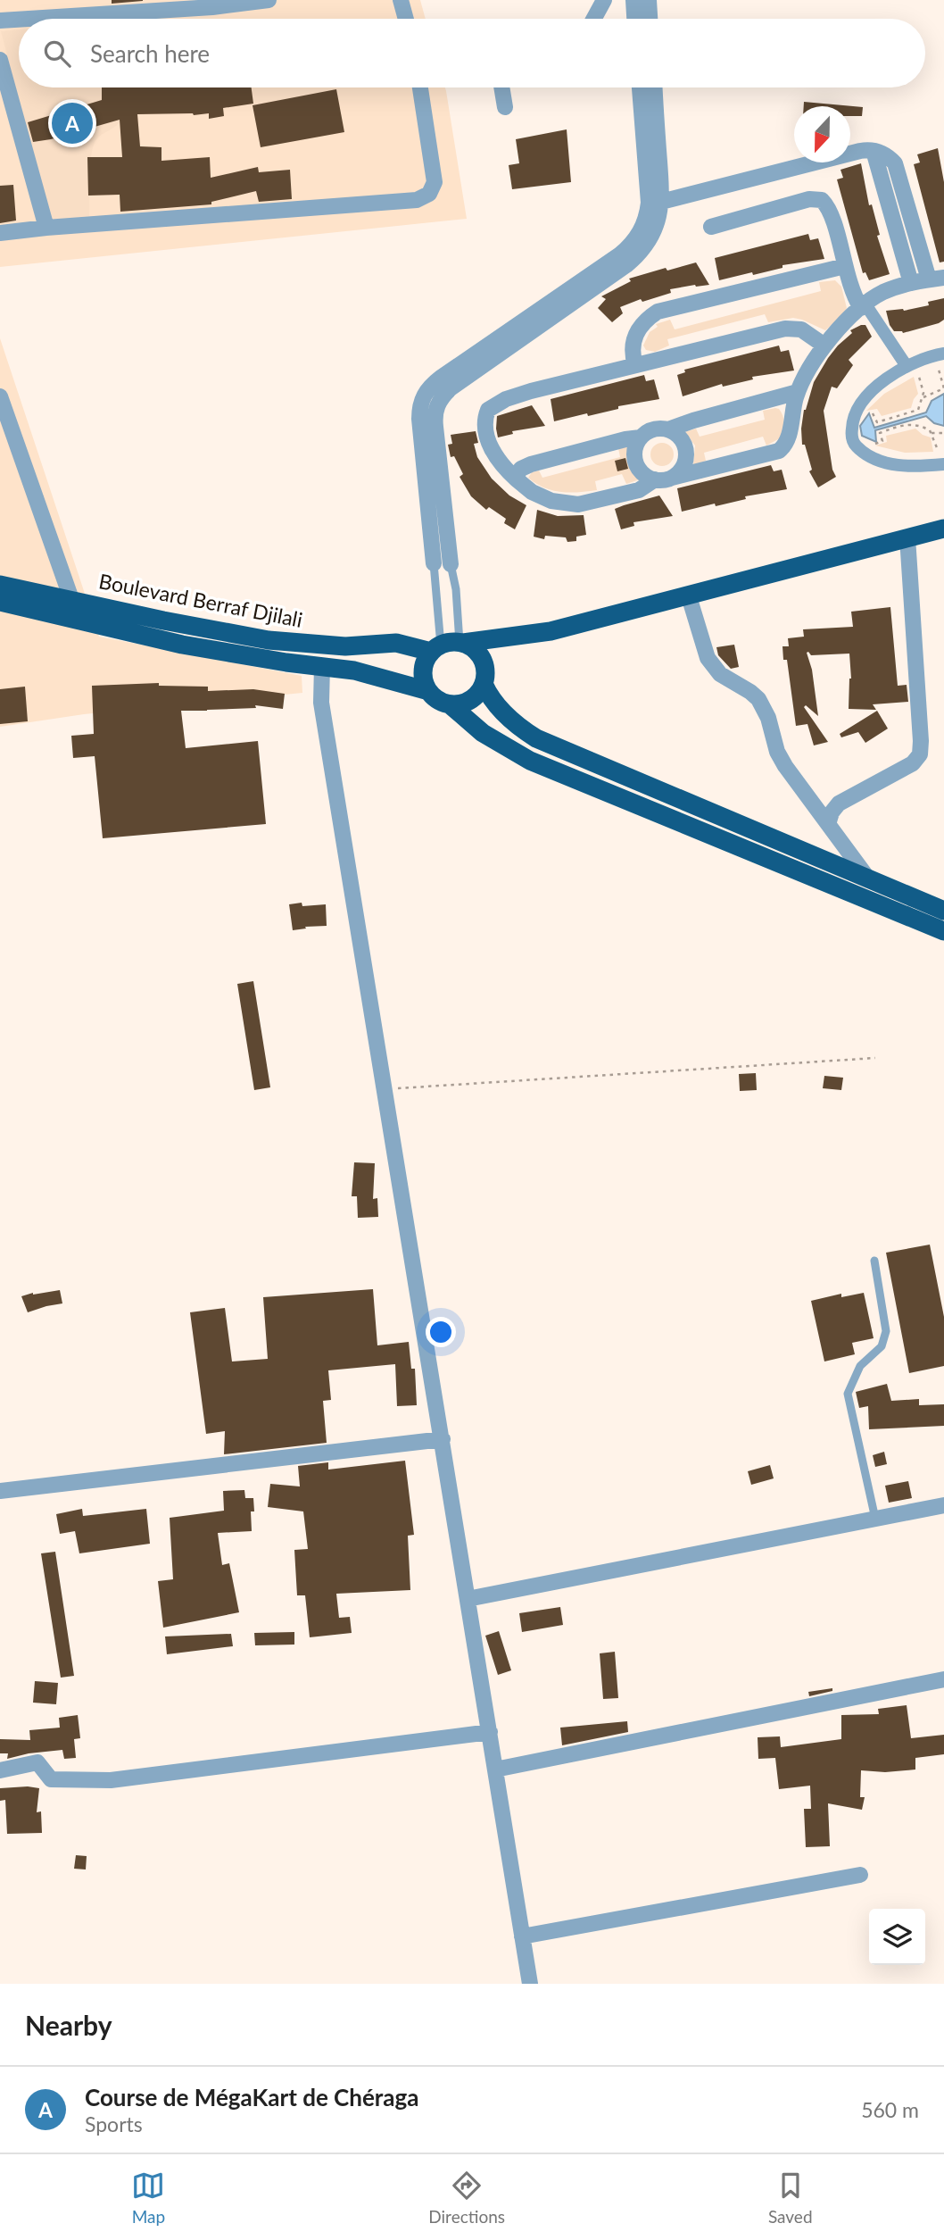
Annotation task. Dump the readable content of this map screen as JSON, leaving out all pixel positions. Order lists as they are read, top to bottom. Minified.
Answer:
{"streets":{"highway":["Boulevard Berraf Djilali"]},"north":"bottom","page":{"search":"Search here","pins":"A","heading":"Nearby","list":[{"mark":"A","name":"Course de MégaKart de Chéraga","note":"Sports","value":"560 m"}],"nav":["Map","Directions","Saved"]}}
